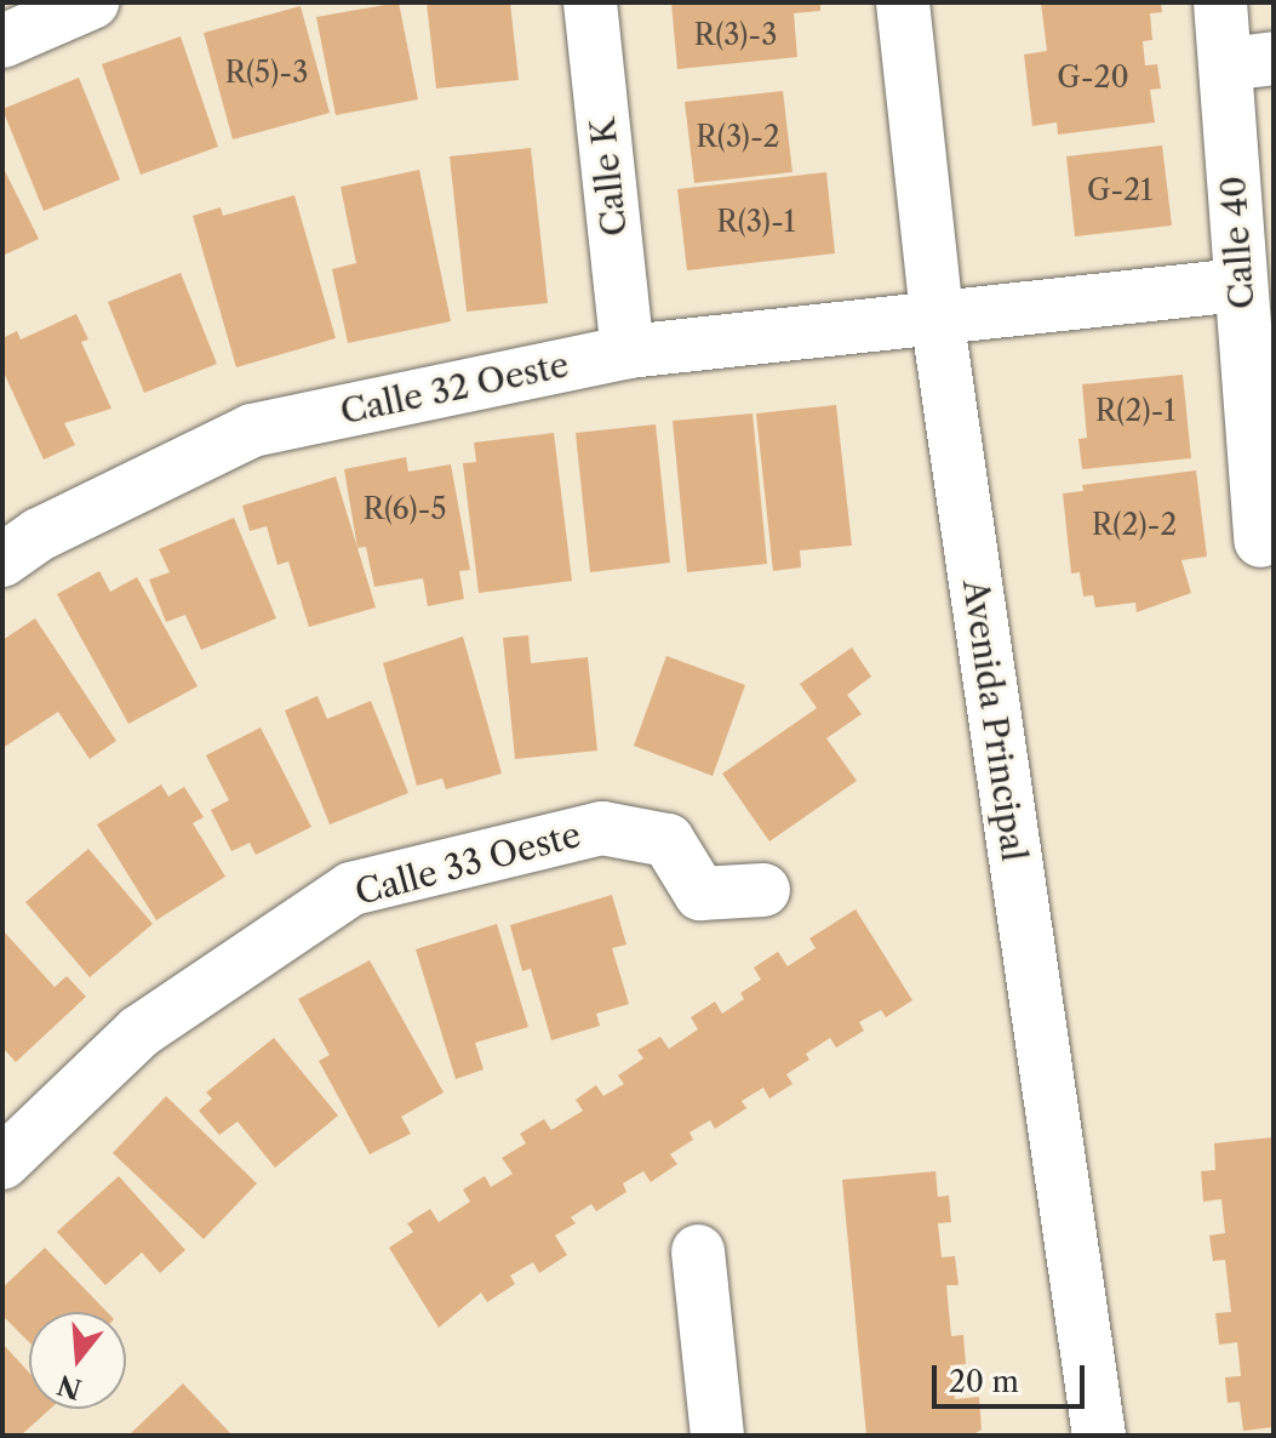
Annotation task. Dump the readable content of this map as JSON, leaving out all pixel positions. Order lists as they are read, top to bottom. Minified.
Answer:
{"streets":{"street":["Calle K","Calle 40","Calle 32 Oeste","Avenida Principal","Calle 33 Oeste"]},"crossings":[["Calle K","Calle 32 Oeste"],["Calle 40","Calle 32 Oeste"],["Calle 32 Oeste","Avenida Principal"]],"house_numbers":["R(3)-3","R(5)-3","G-20","R(3)-2","G-21","R(3)-1","R(2)-1","R(6)-5","R(2)-2"],"scale_bar":"20 m","north":"bottom"}
